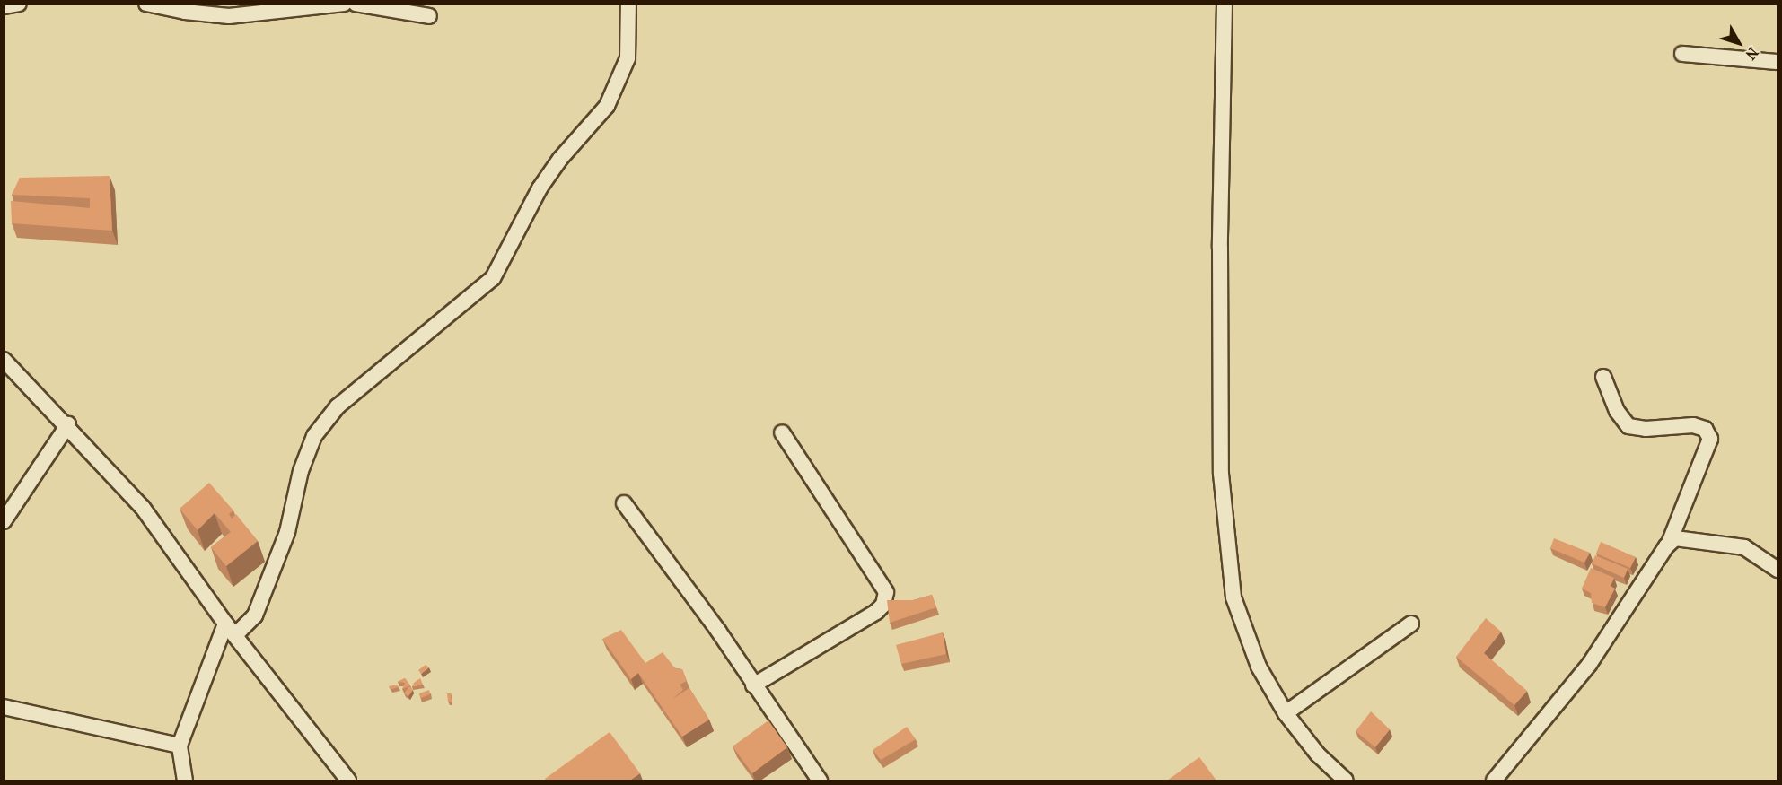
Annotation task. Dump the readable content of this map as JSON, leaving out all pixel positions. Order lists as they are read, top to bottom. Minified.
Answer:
{"north":"bottom right"}
